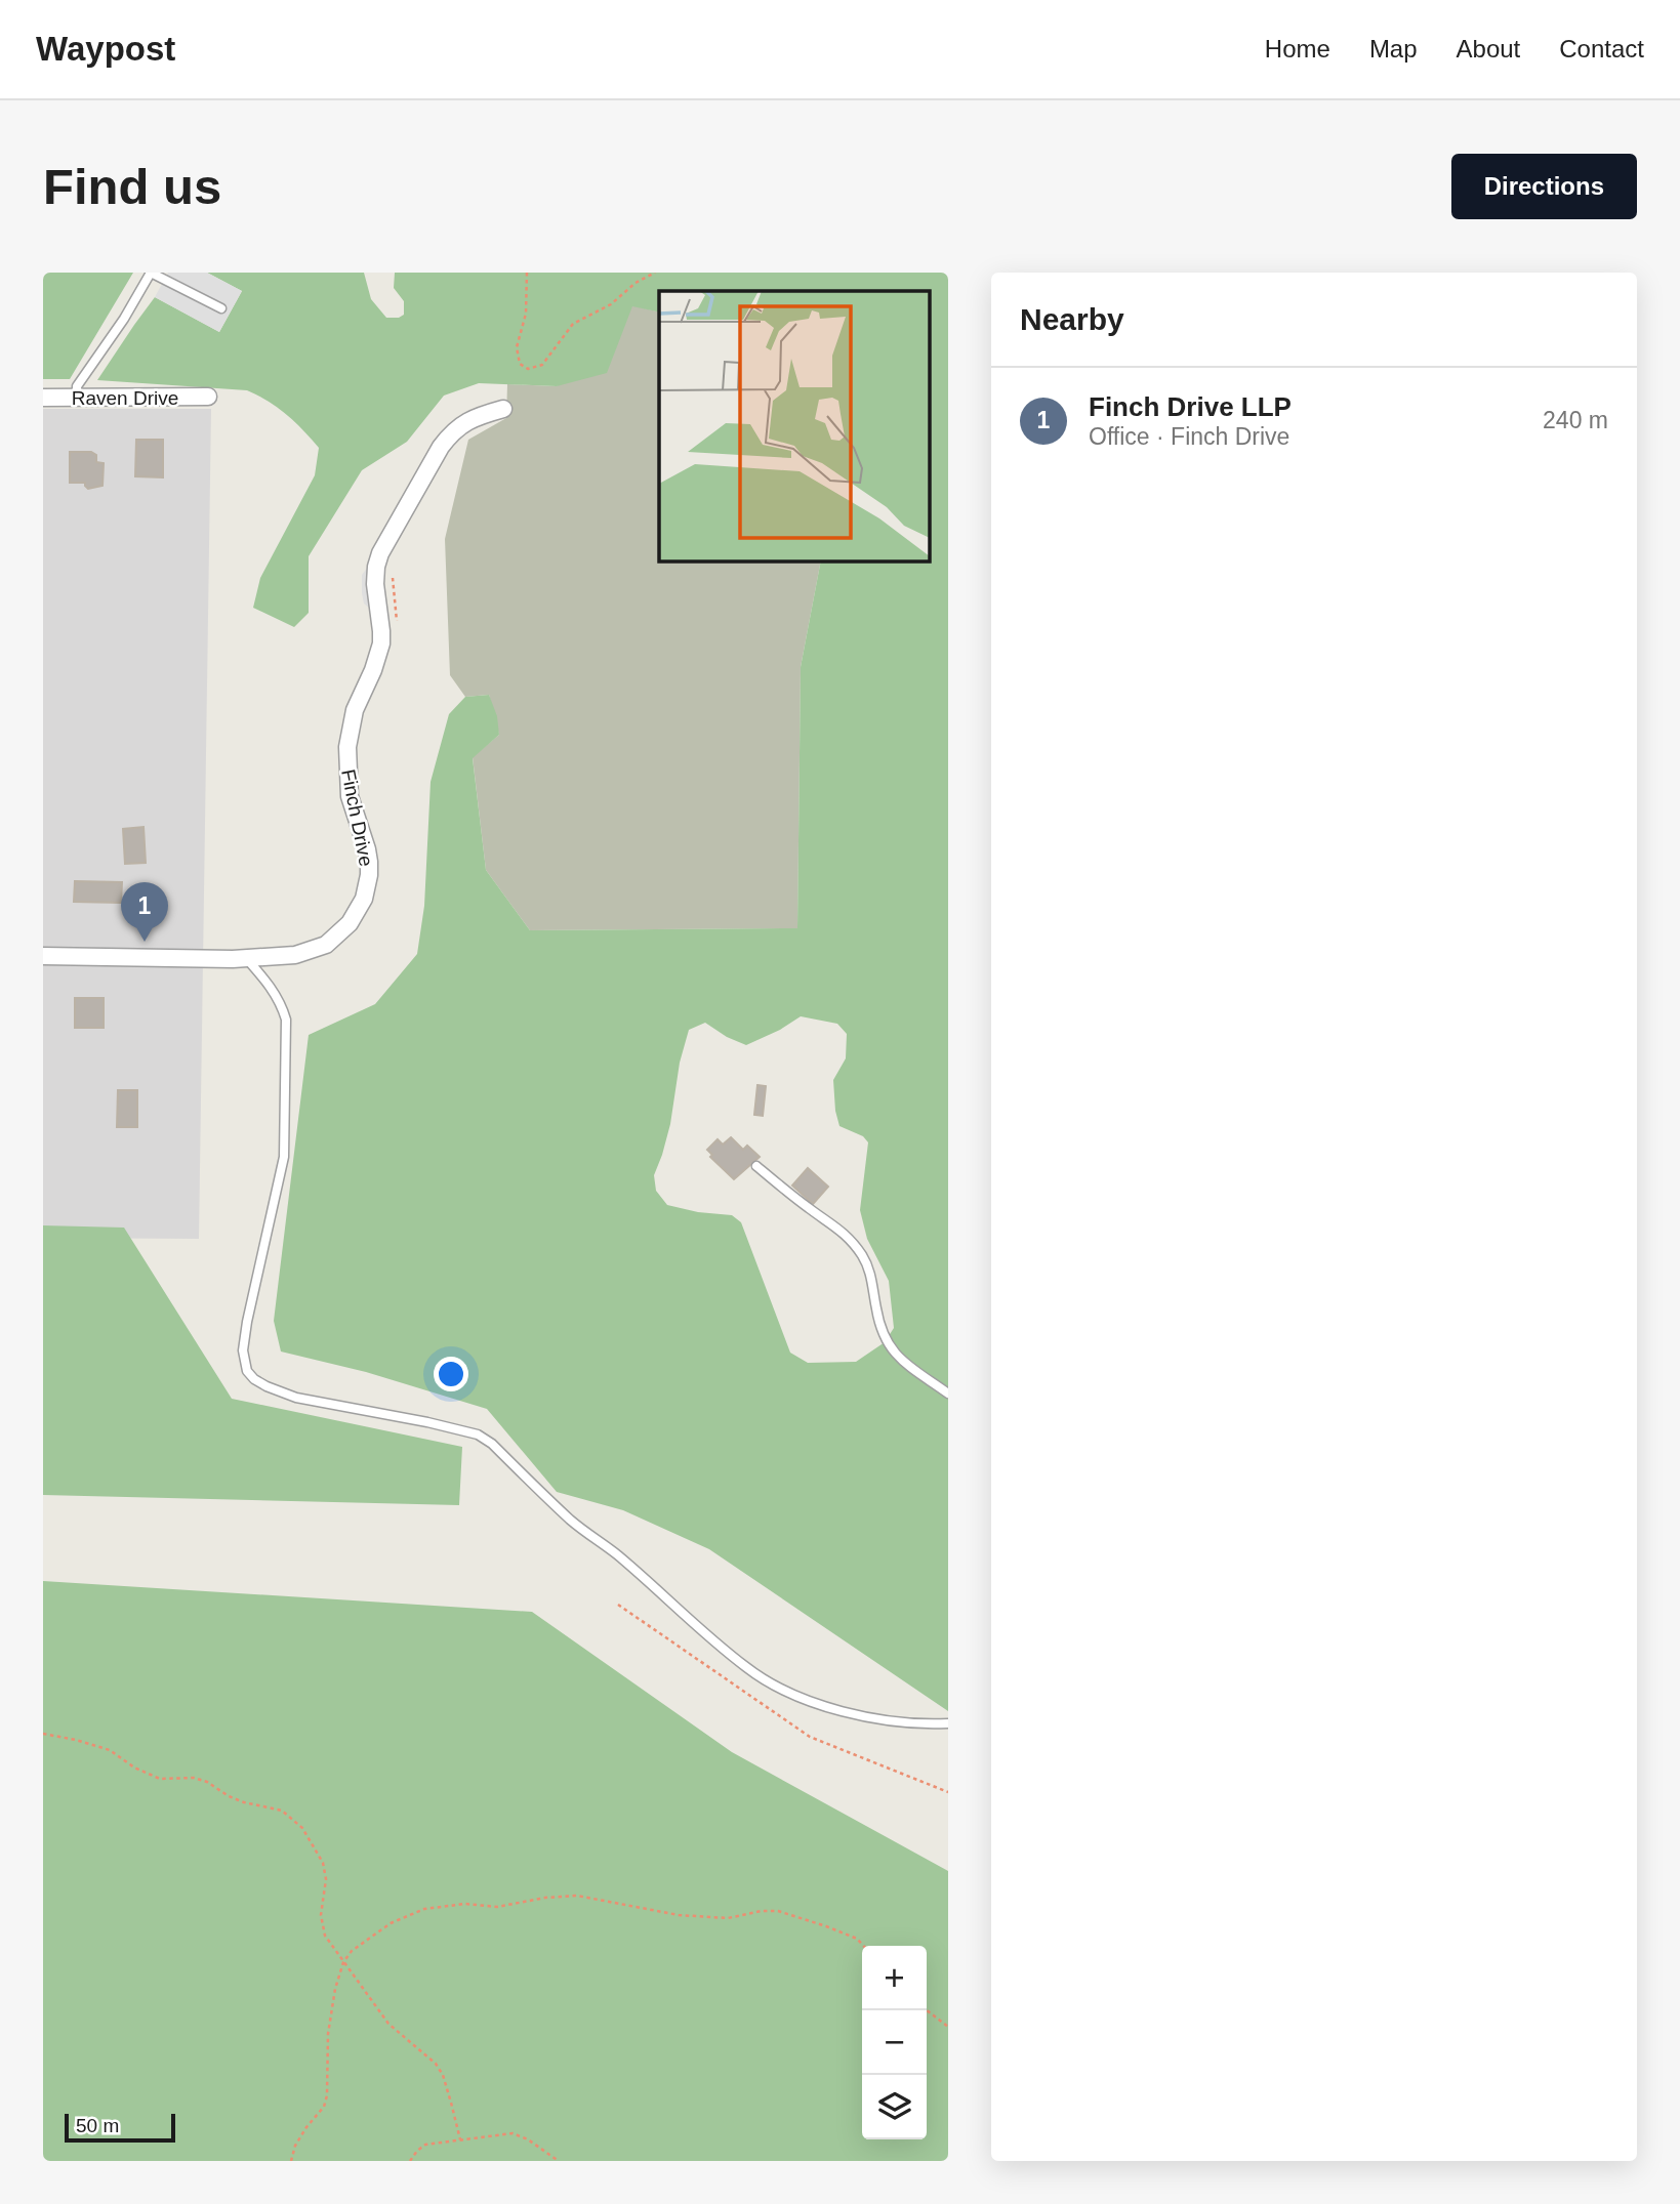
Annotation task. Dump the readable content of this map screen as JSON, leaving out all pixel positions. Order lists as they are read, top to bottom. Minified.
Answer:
{"streets":{"street":["Raven Drive","Finch Drive"]},"scale_bar":"50 m","page":{"header":"Waypost","nav":["Home","Map","About","Contact"],"buttons":"Directions","title":"Find us","heading":"Nearby","list":[{"mark":"1","name":"Finch Drive LLP","note":"Office · Finch Drive","value":"240 m"}],"pins":"1","map_buttons":["+","−"],"scale":"50 m"}}
